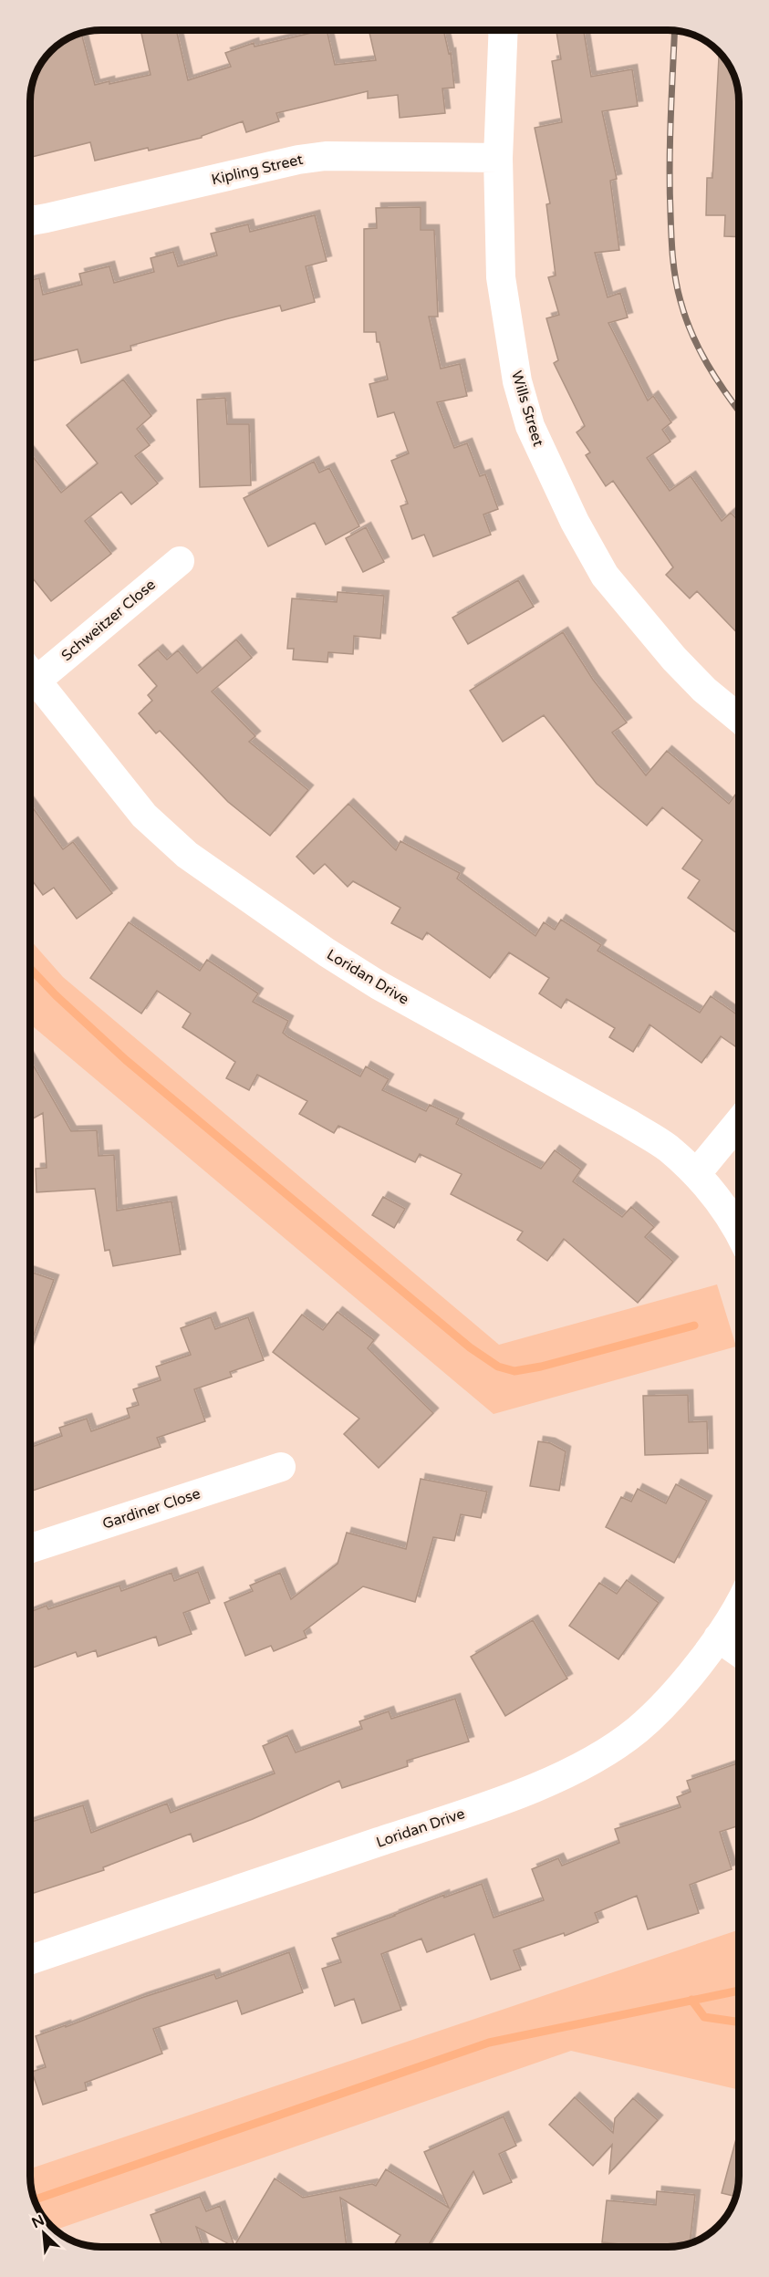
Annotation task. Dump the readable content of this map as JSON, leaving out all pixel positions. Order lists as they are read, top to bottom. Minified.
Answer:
{"streets":{"street":["Kipling Street","Wills Street","Schweitzer Close","Loridan Drive","Gardiner Close"]},"crossings":[["Kipling Street","Wills Street"]],"north":"top left"}
